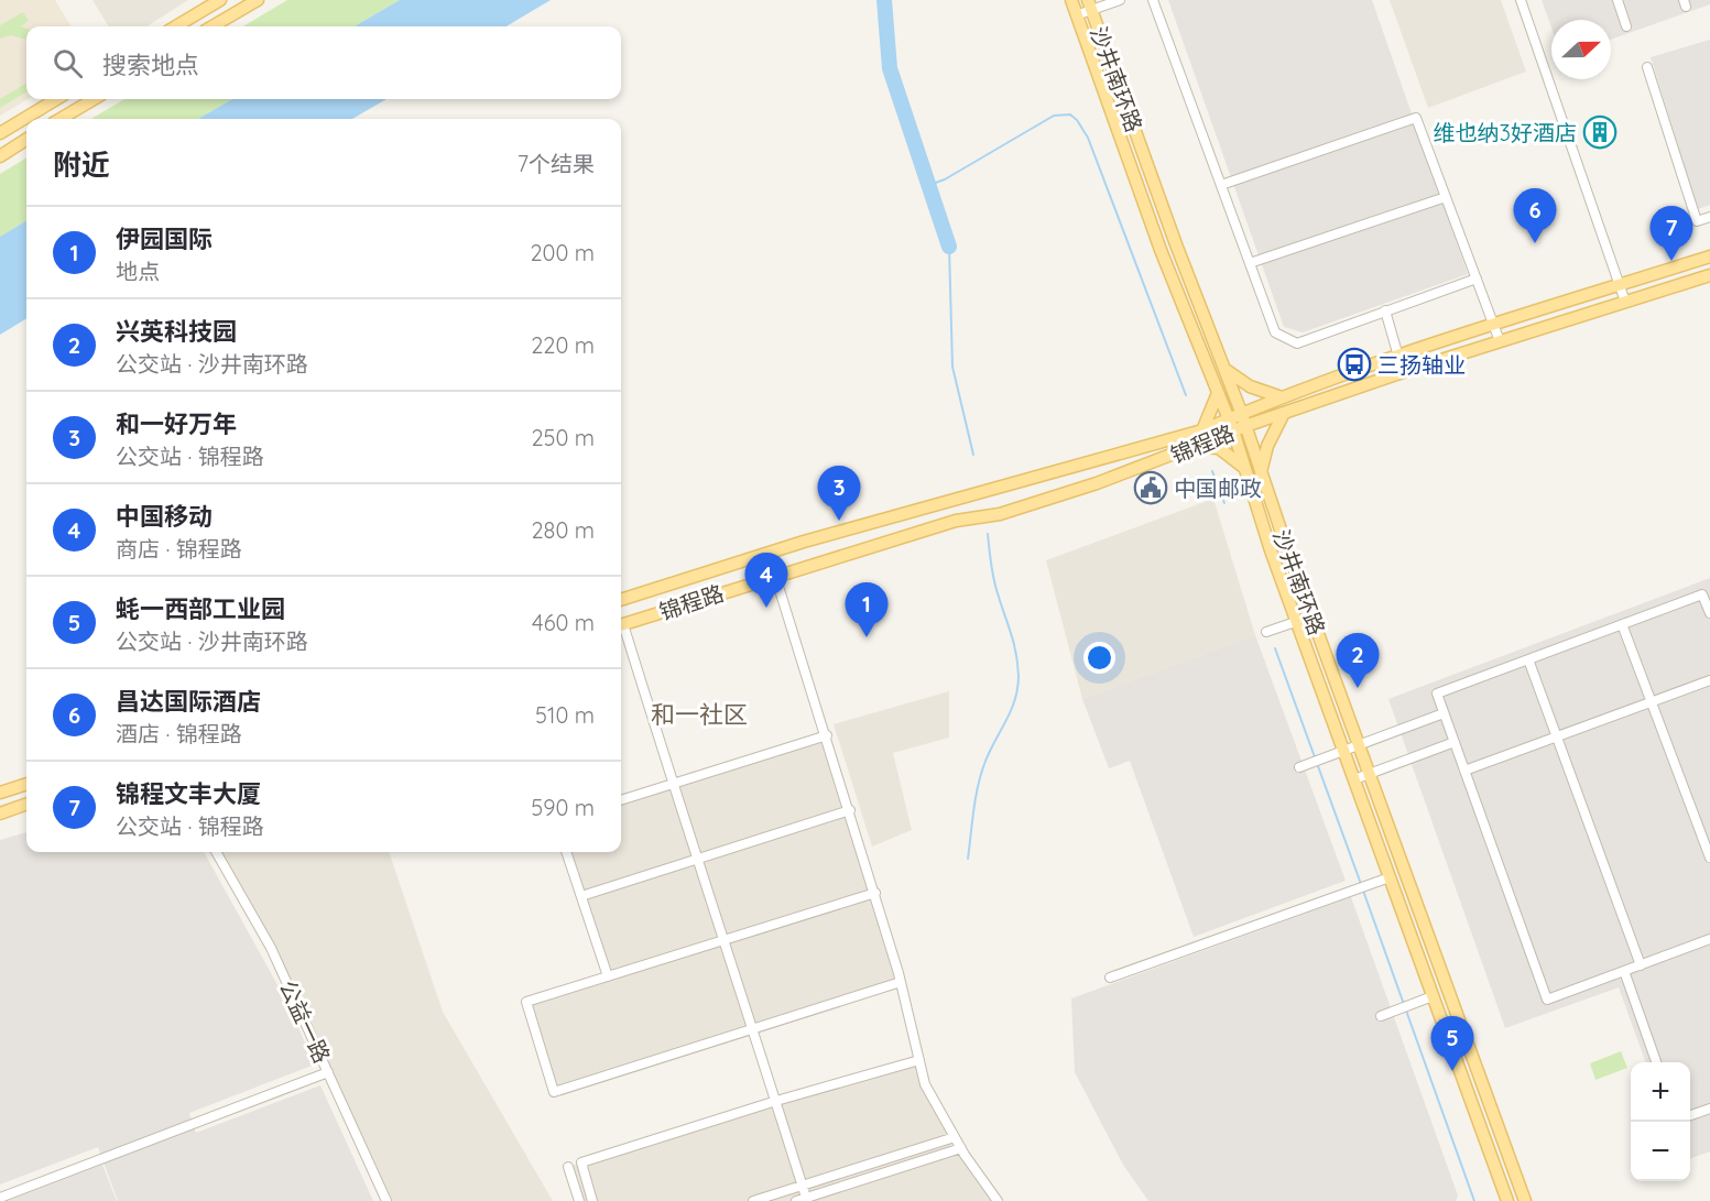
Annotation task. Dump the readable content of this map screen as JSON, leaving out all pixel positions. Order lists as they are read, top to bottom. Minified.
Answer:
{"streets":{"main road":["沙井南环路","锦程路"],"street":["公益一路"]},"crossings":[["沙井南环路","锦程路"]],"districts":["和一社区"],"places":{"building":["维也纳3好酒店"],"bus stop":["三扬轴业"],"public building":["中国邮政"]},"north":"right","page":{"search":"搜索地点","heading":["附近","7个结果"],"pins":["6","7","3","4","1","2","5"],"list":[{"mark":"1","name":"伊园国际","note":"地点","value":"200 m"},{"mark":"2","name":"兴英科技园","note":"公交站 · 沙井南环路","value":"220 m"},{"mark":"3","name":"和一好万年","note":"公交站 · 锦程路","value":"250 m"},{"mark":"4","name":"中国移动","note":"商店 · 锦程路","value":"280 m"},{"mark":"5","name":"蚝一西部工业园","note":"公交站 · 沙井南环路","value":"460 m"},{"mark":"6","name":"昌达国际酒店","note":"酒店 · 锦程路","value":"510 m"},{"mark":"7","name":"锦程文丰大厦","note":"公交站 · 锦程路","value":"590 m"}],"map_buttons":["+","−"]}}
